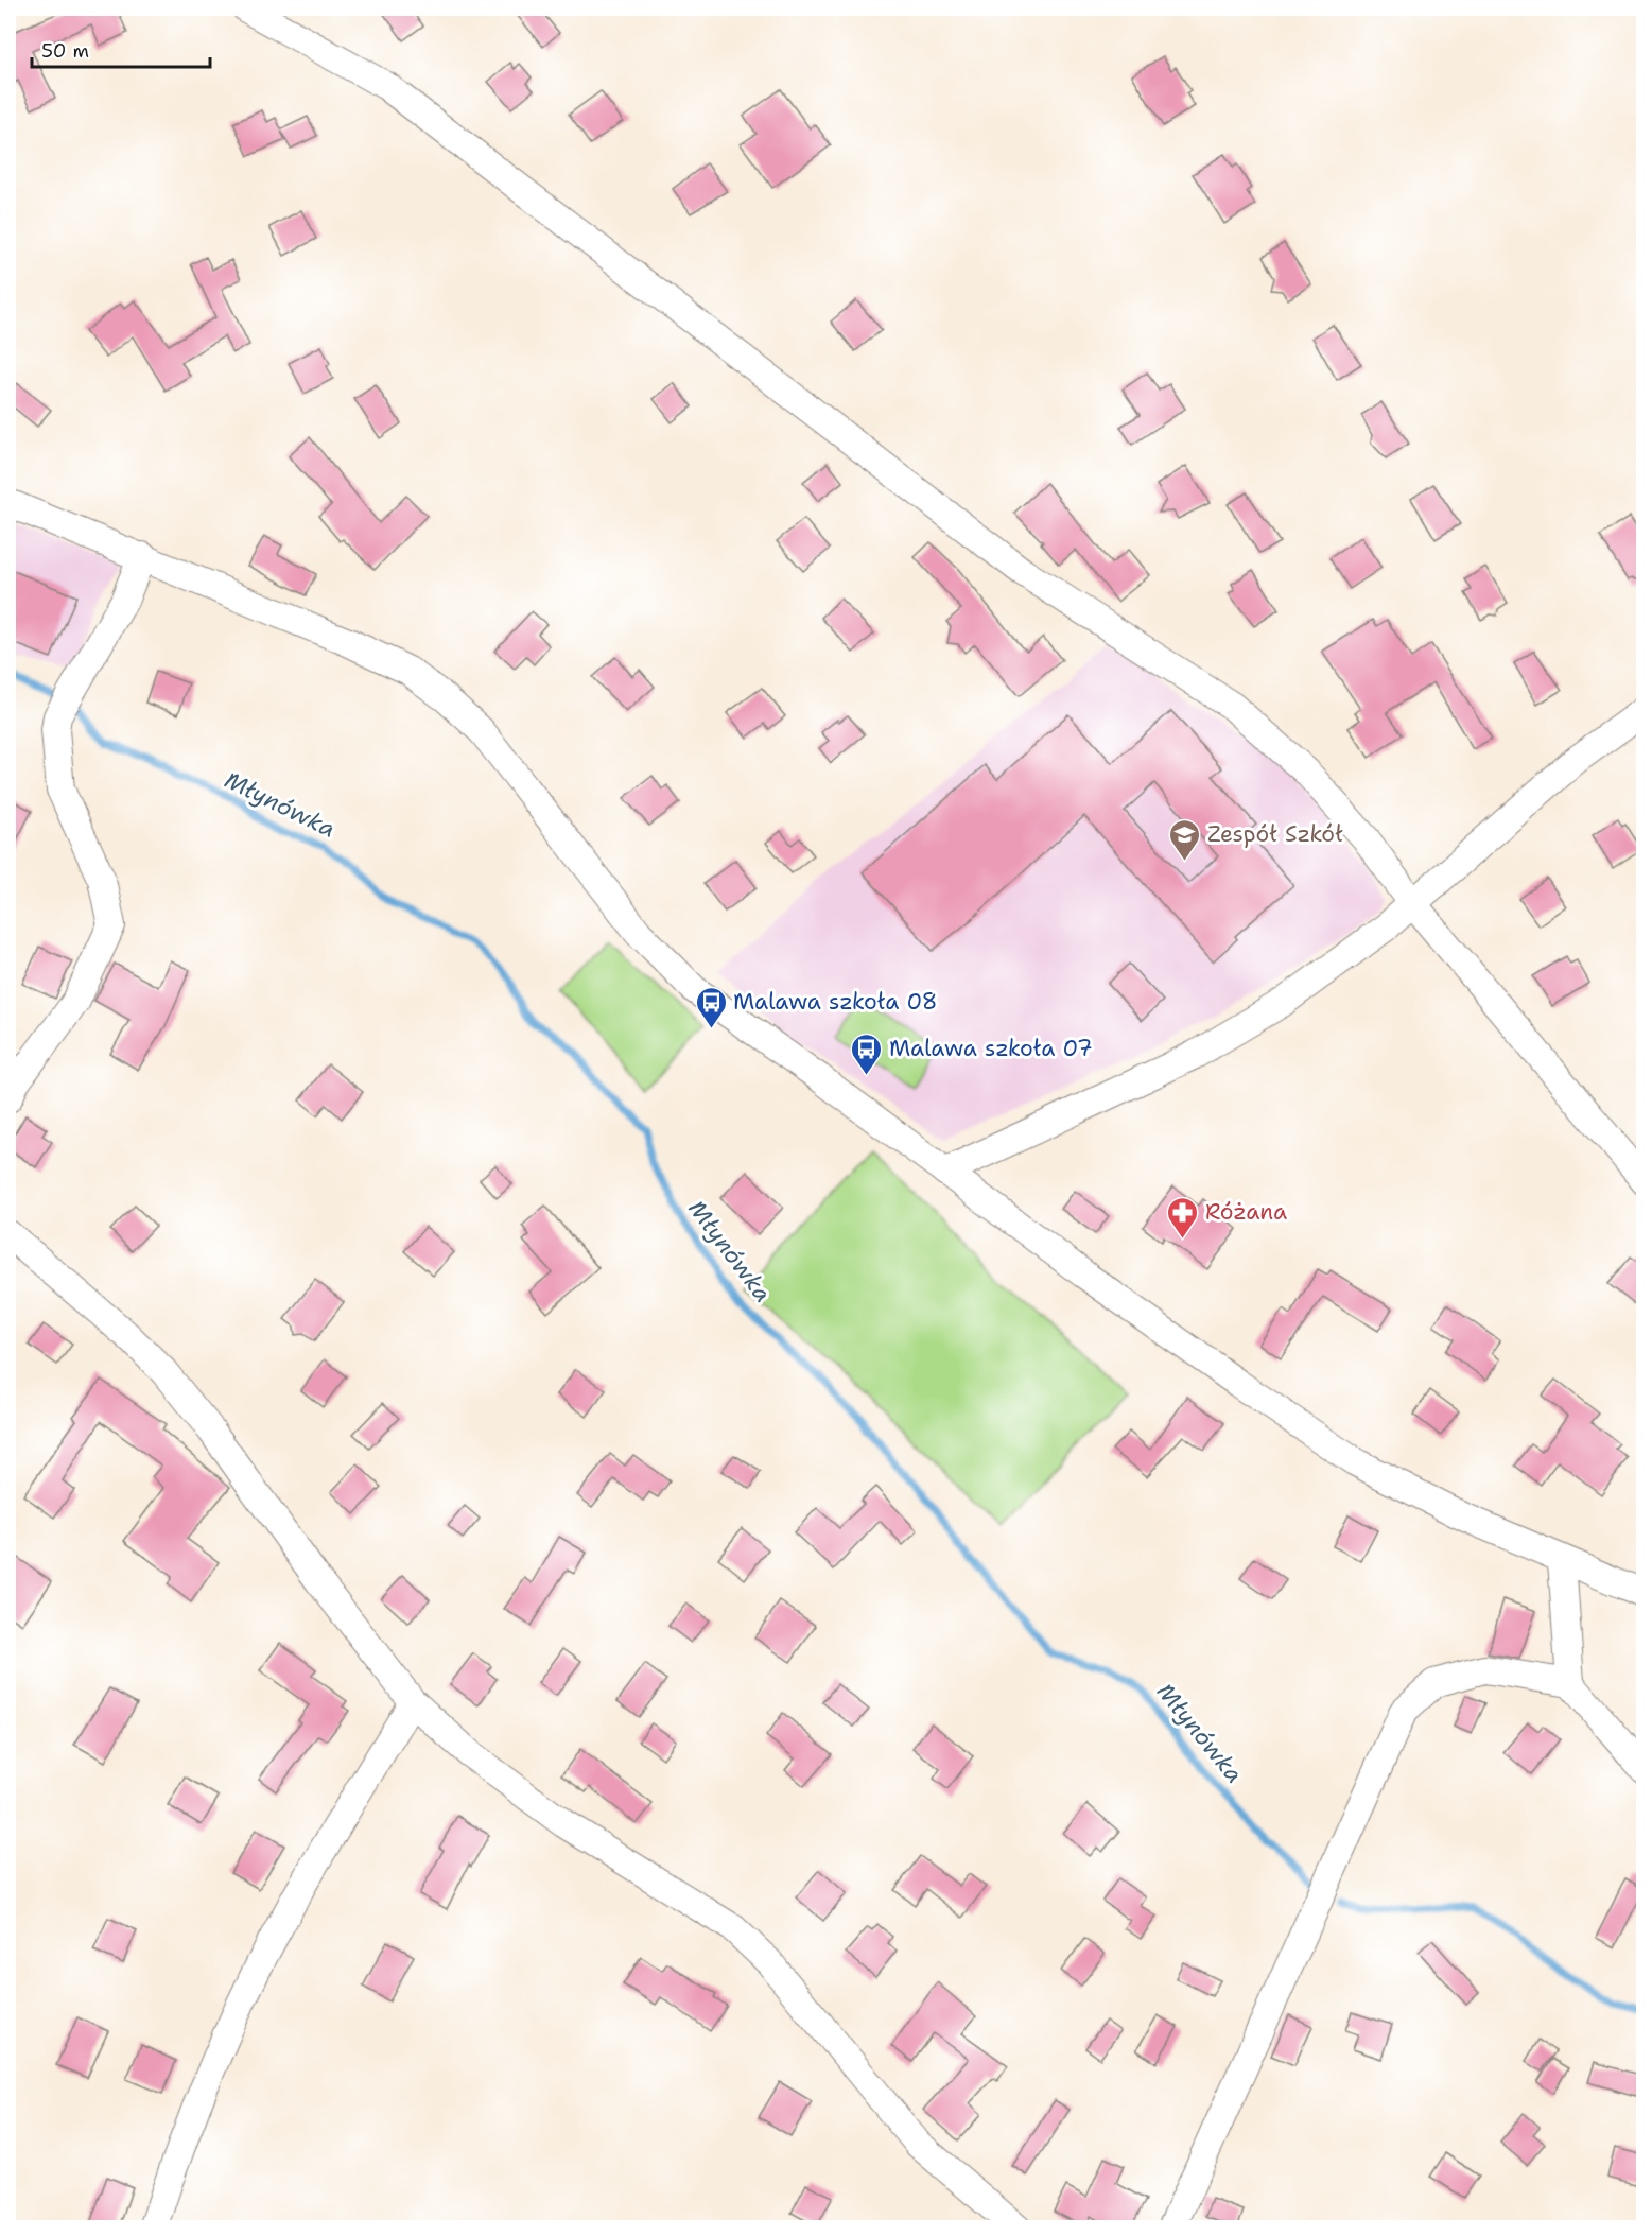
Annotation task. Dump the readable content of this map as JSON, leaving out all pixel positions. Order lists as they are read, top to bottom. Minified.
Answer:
{"water":["Młynówka"],"places":{"school or university":["Zespół Szkół"],"bus stop":["Malawa szkoła 08","Malawa szkoła 07"],"pharmacy":["Różana"]},"scale_bar":"50 m"}
